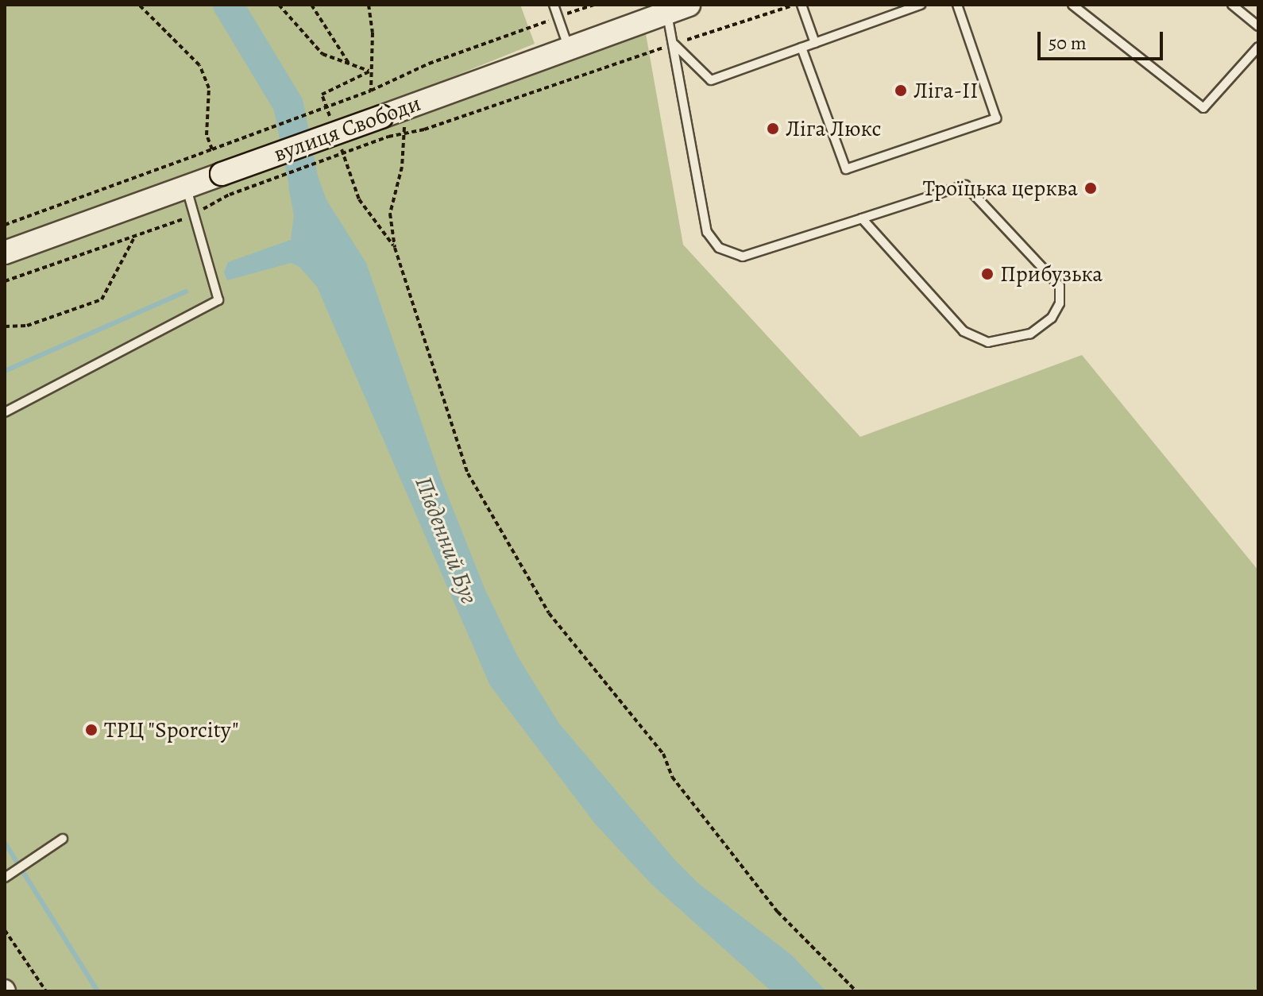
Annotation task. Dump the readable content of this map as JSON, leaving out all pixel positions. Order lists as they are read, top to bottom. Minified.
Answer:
{"streets":{"main road":["вулиця Свободи"]},"water":["Південний Буг"],"places":["Ліга-II","Ліга Люкс","Троїцька церква","Прибузька","ТРЦ \"Sporcity\""],"scale_bar":"50 m"}
